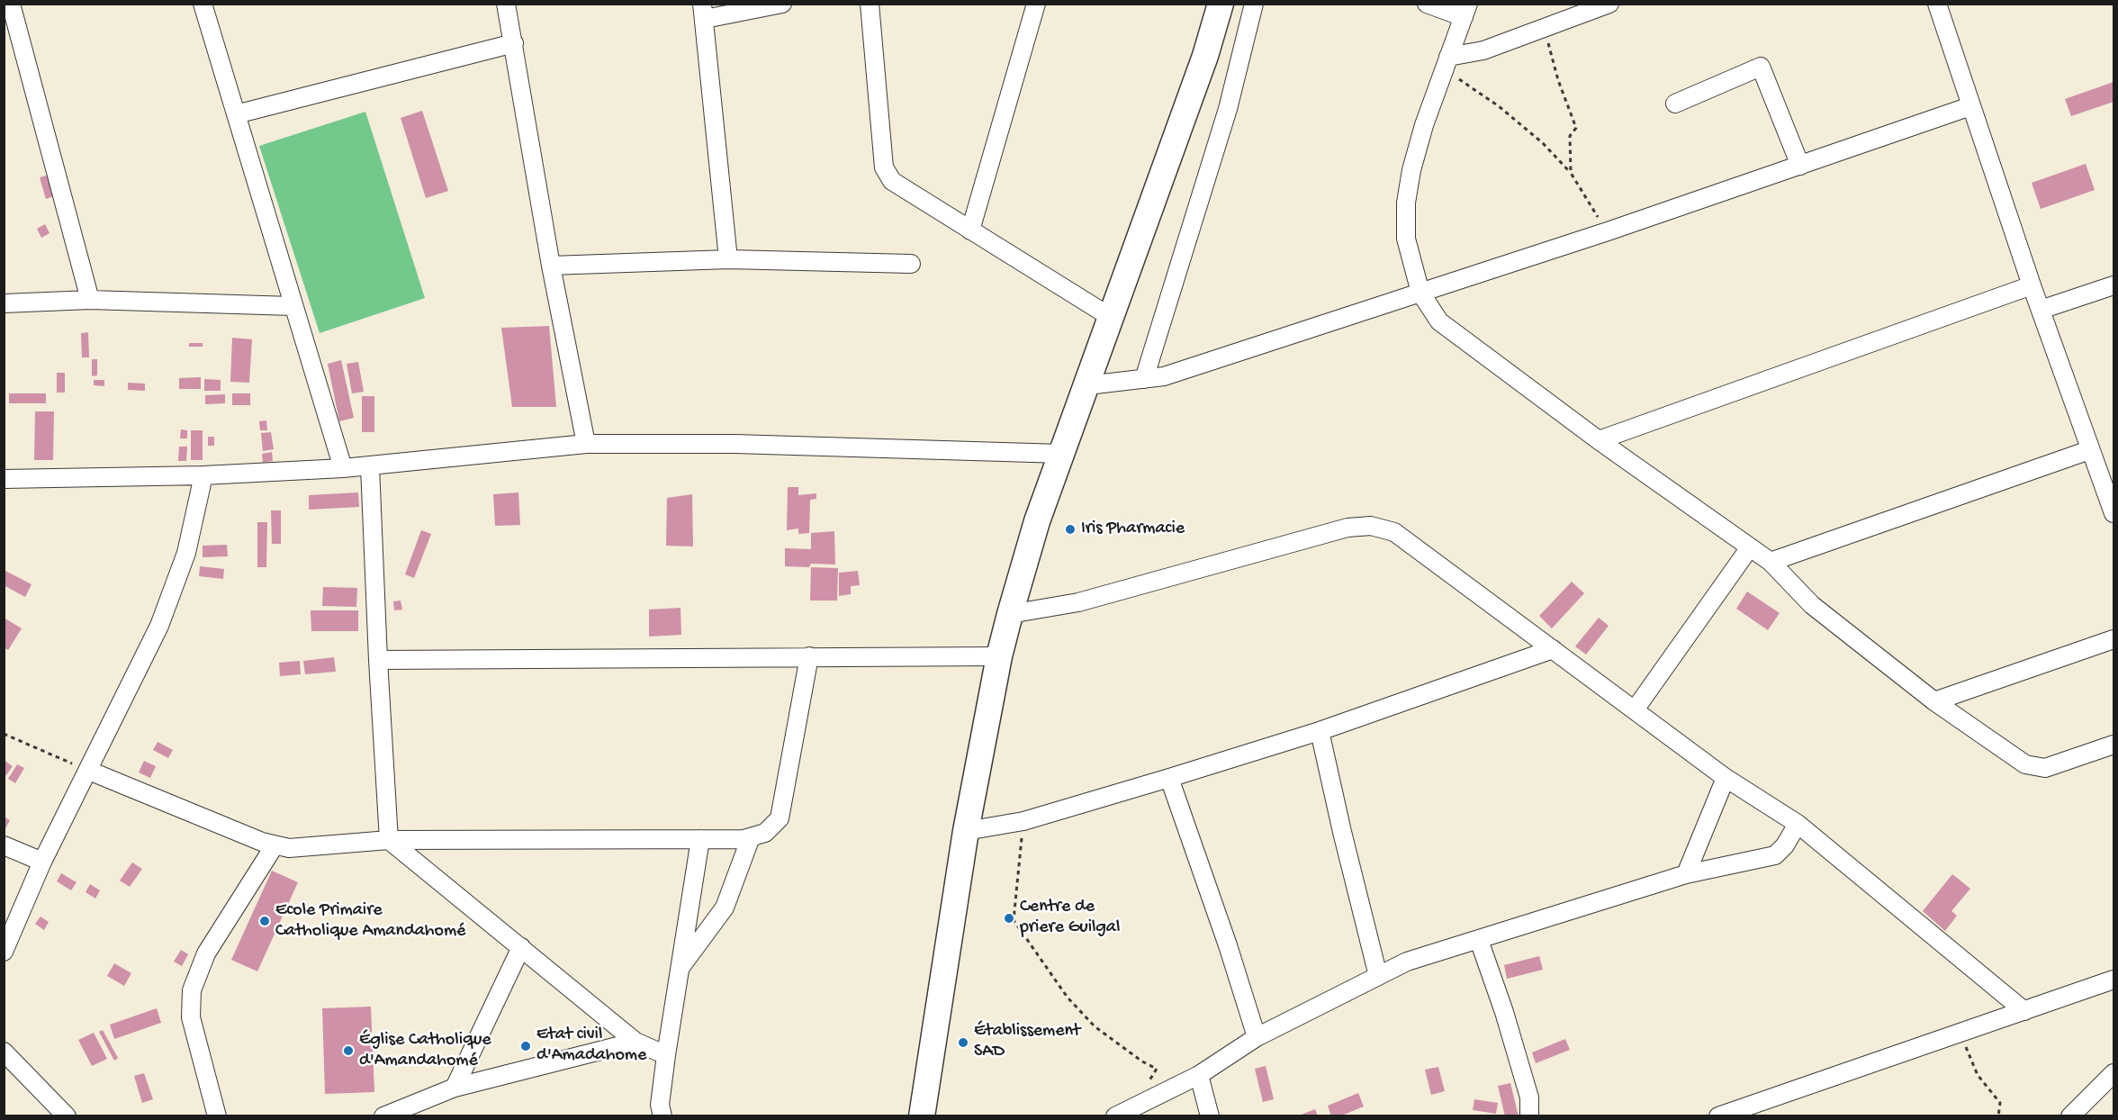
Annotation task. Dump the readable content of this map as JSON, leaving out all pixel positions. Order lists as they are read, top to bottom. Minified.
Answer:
{"places":["Iris Pharmacie","Centre de priere Guilgal","Ecole Primaire Catholique Amandahomé","Établissement SAD","Etat civil d'Amadahome","Église Catholique d'Amandahomé"]}
